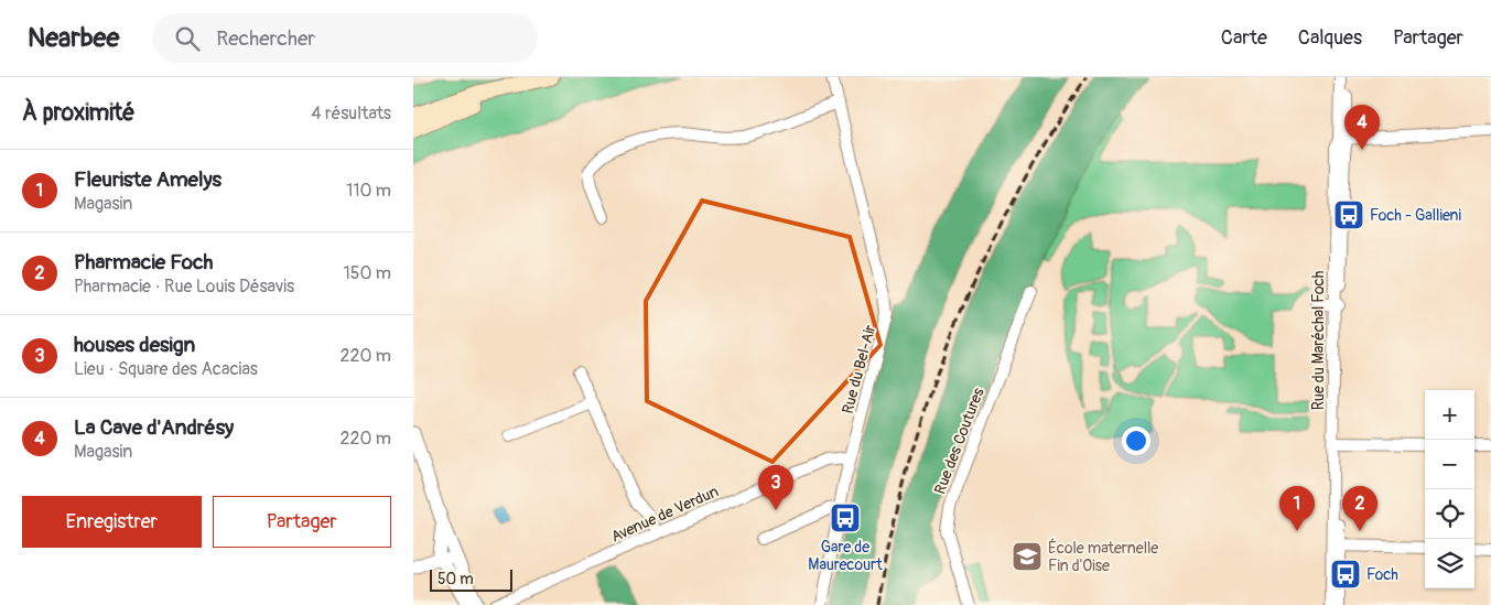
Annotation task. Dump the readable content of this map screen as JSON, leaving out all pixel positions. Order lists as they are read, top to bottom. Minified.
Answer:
{"streets":{"street":["Rue du Maréchal Foch","Rue du Bel-Air","Rue des Coutures","Avenue de Verdun"]},"crossings":[["Rue du Bel-Air","Avenue de Verdun"]],"places":{"bus stop":["Foch - Gallieni","Gare de Maurecourt","Foch"],"school or university":["École maternelle Fin d'Oise"]},"scale_bar":"50 m","page":{"header":"Nearbee","search":"Rechercher","nav":["Carte","Calques","Partager"],"heading":["À proximité","4 résultats"],"pins":["4","3","1","2"],"list":[{"mark":"1","name":"Fleuriste Amelys","note":"Magasin","value":"110 m"},{"mark":"2","name":"Pharmacie Foch","note":"Pharmacie · Rue Louis Désavis","value":"150 m"},{"mark":"3","name":"houses design","note":"Lieu · Square des Acacias","value":"220 m"},{"mark":"4","name":"La Cave d'Andrésy","note":"Magasin","value":"220 m"}],"map_buttons":["+","−"],"buttons":["Enregistrer","Partager"],"scale":"50 m"}}
